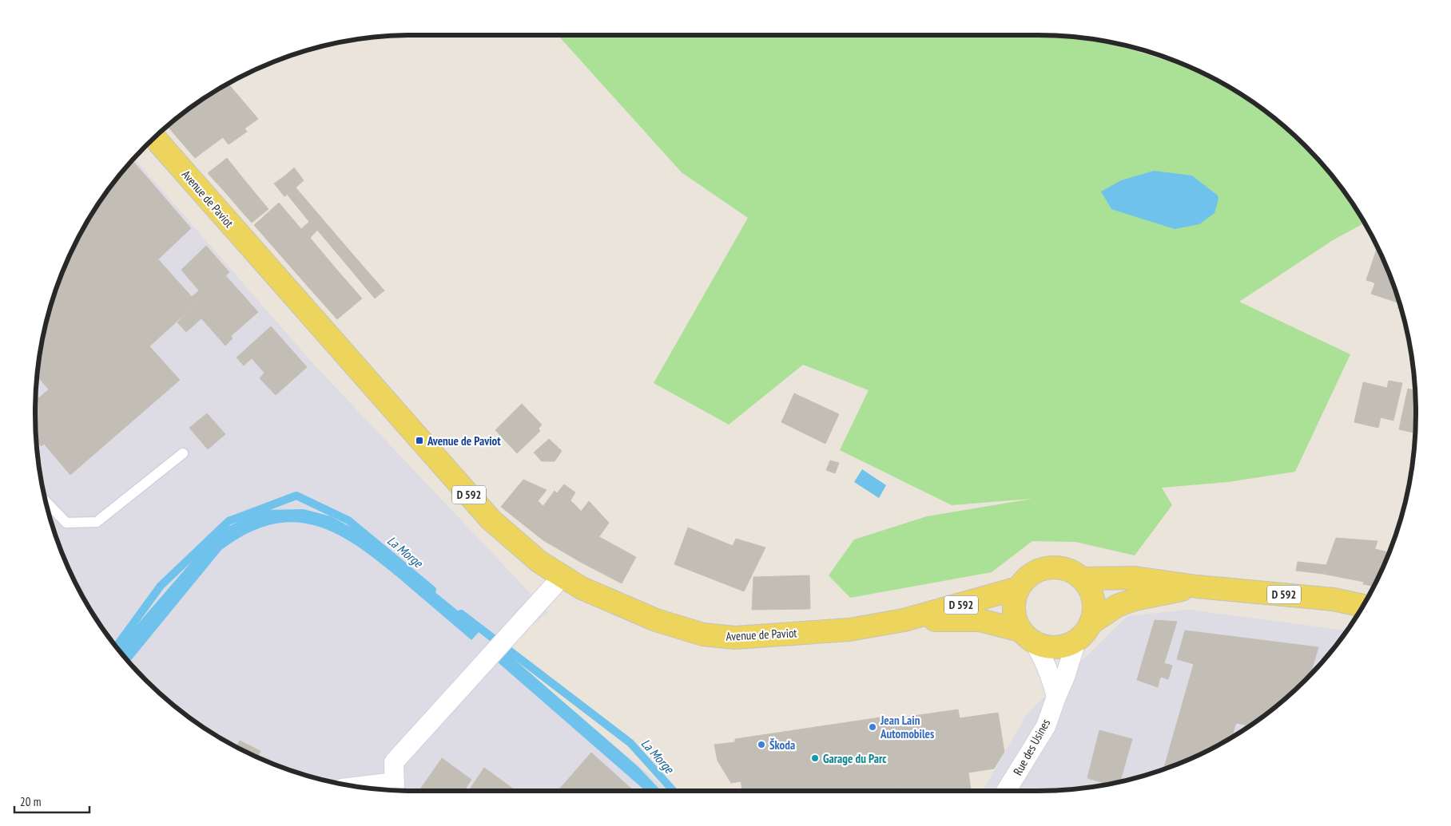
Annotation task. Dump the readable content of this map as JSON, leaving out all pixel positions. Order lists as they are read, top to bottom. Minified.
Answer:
{"streets":{"main road":["Avenue de Paviot","D 592"],"street":["Rue des Usines"]},"crossings":[["Avenue de Paviot","D 592"],["Avenue de Paviot","Rue des Usines"],["D 592","Rue des Usines"]],"water":["La Morge"],"places":{"transit":["Avenue de Paviot"],"other":["Jean Lain Automobiles","Škoda","Garage du Parc"]},"scale_bar":"20 m"}
